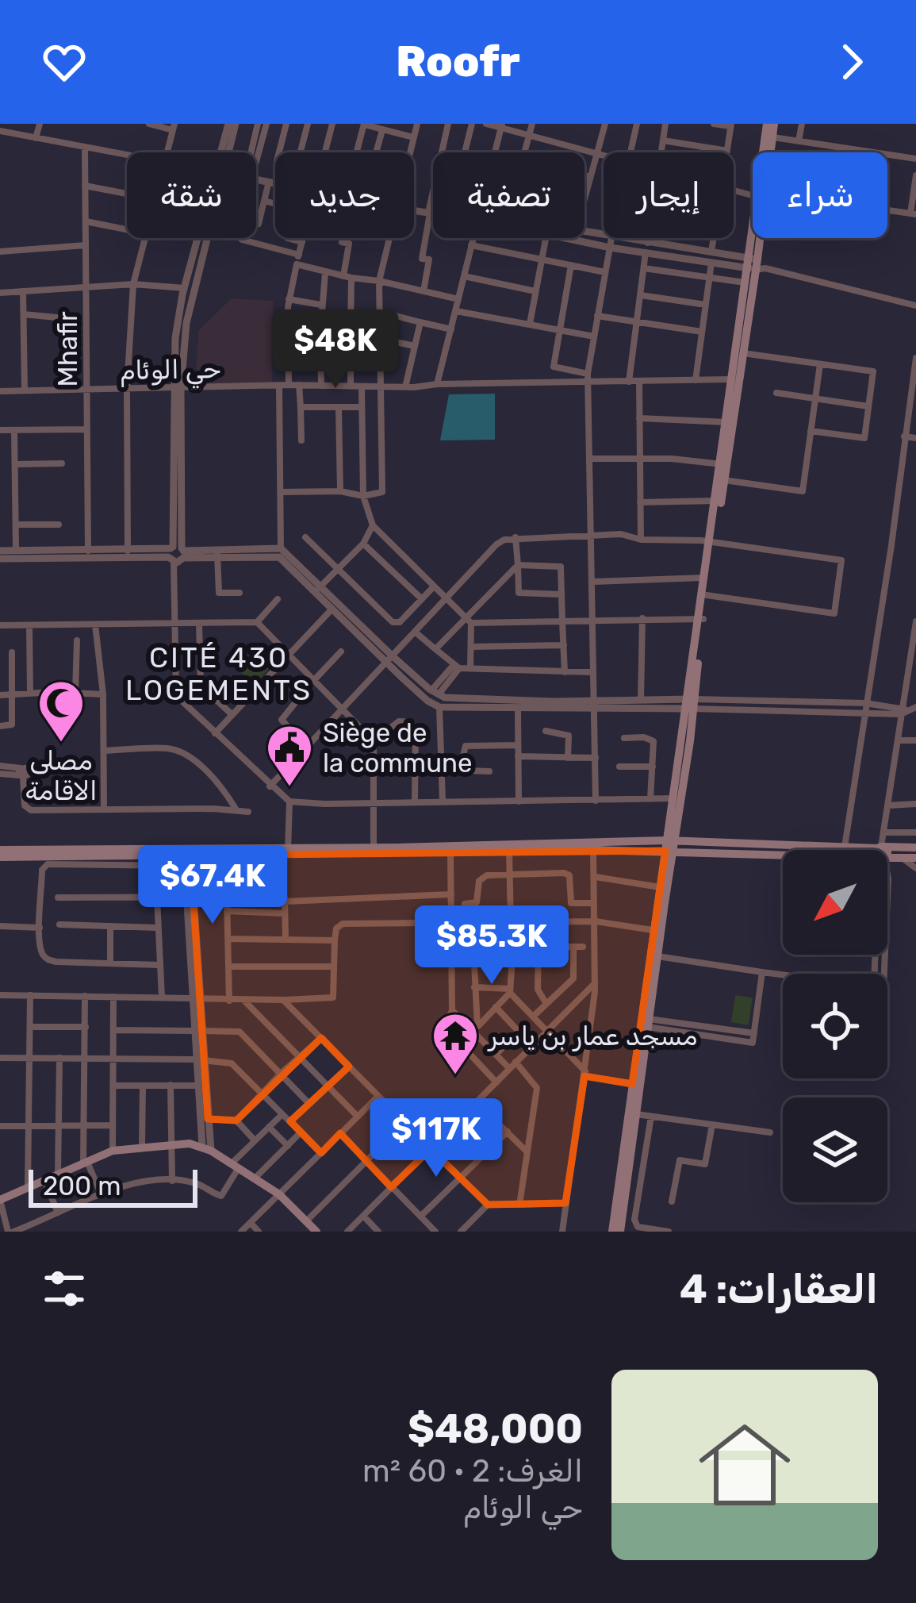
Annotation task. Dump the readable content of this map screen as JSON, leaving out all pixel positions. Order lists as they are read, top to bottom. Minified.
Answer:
{"streets":{"street":["Mhafir","حي الوئام"]},"crossings":[["Mhafir","حي الوئام"]],"districts":["CITÉ 430 LOGEMENTS"],"places":{"mosque":["مصلى الاقامة"],"public building":["Siège de la commune"],"temple":["مسجد عمار بن ياسر"]},"scale_bar":"200 m","north":"bottom left","page":{"header":"Roofr","chip":["شراء","إيجار","تصفية","جديد","شقة"],"price":["$48K","$67.4K","$85.3K","$117K"],"scale":"200 m","heading":"العقارات: 4","list":[{"name":"$48,000","note":"الغرف: 2 · 60 m² · حي الوئام"}]}}
